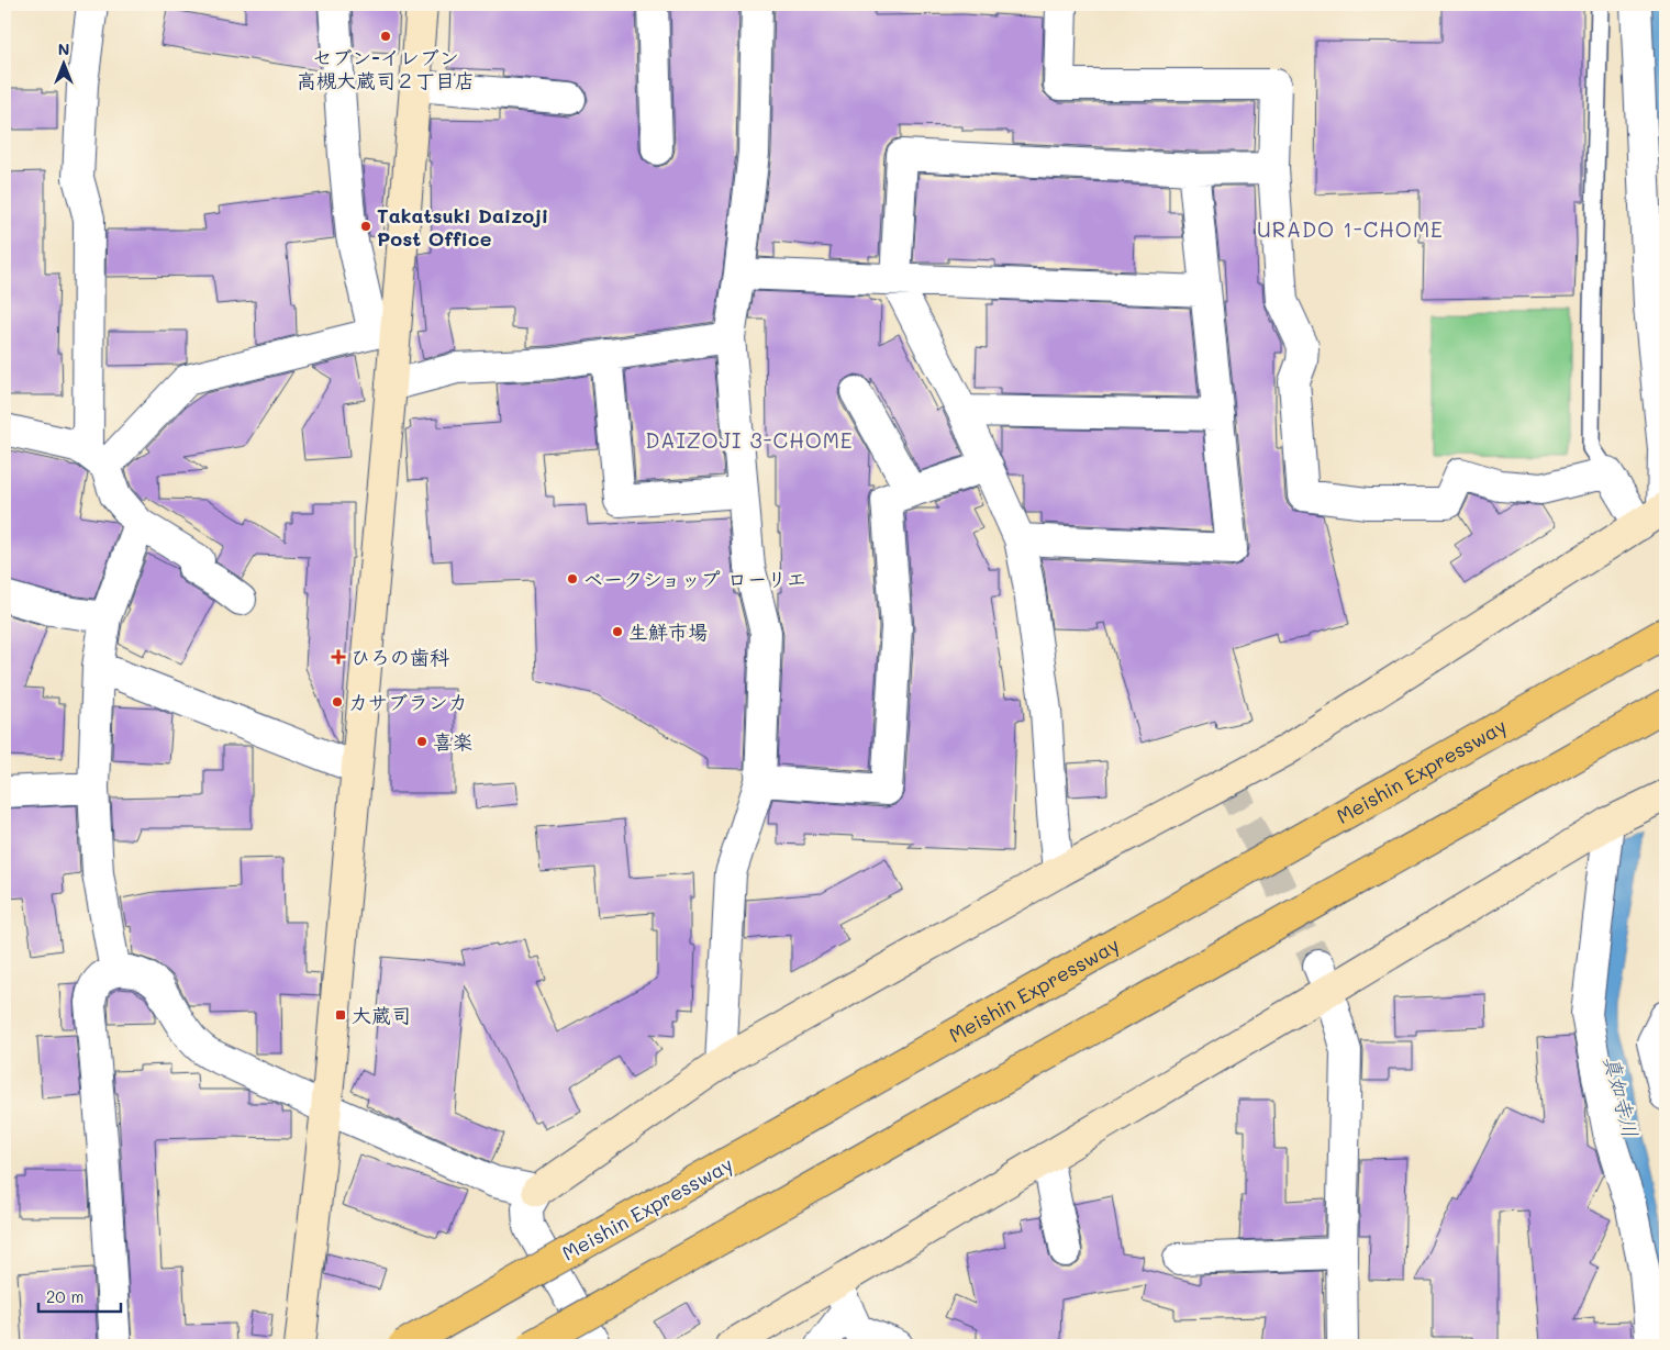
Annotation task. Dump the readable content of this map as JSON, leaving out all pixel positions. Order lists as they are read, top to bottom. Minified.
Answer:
{"streets":{"highway":["Meishin Expressway"]},"districts":["URADO 1-CHOME","DAIZOJI 3-CHOME"],"water":["真如寺川"],"places":{"other":["セブン-イレブン 高槻大蔵司２丁目店","Takatsuki Daizoji Post Office","ベークショップ ローリエ","生鮮市場","カサブランカ","喜楽"],"health":["ひろの歯科"],"transit":["大蔵司"]},"scale_bar":"20 m","north":"top"}
